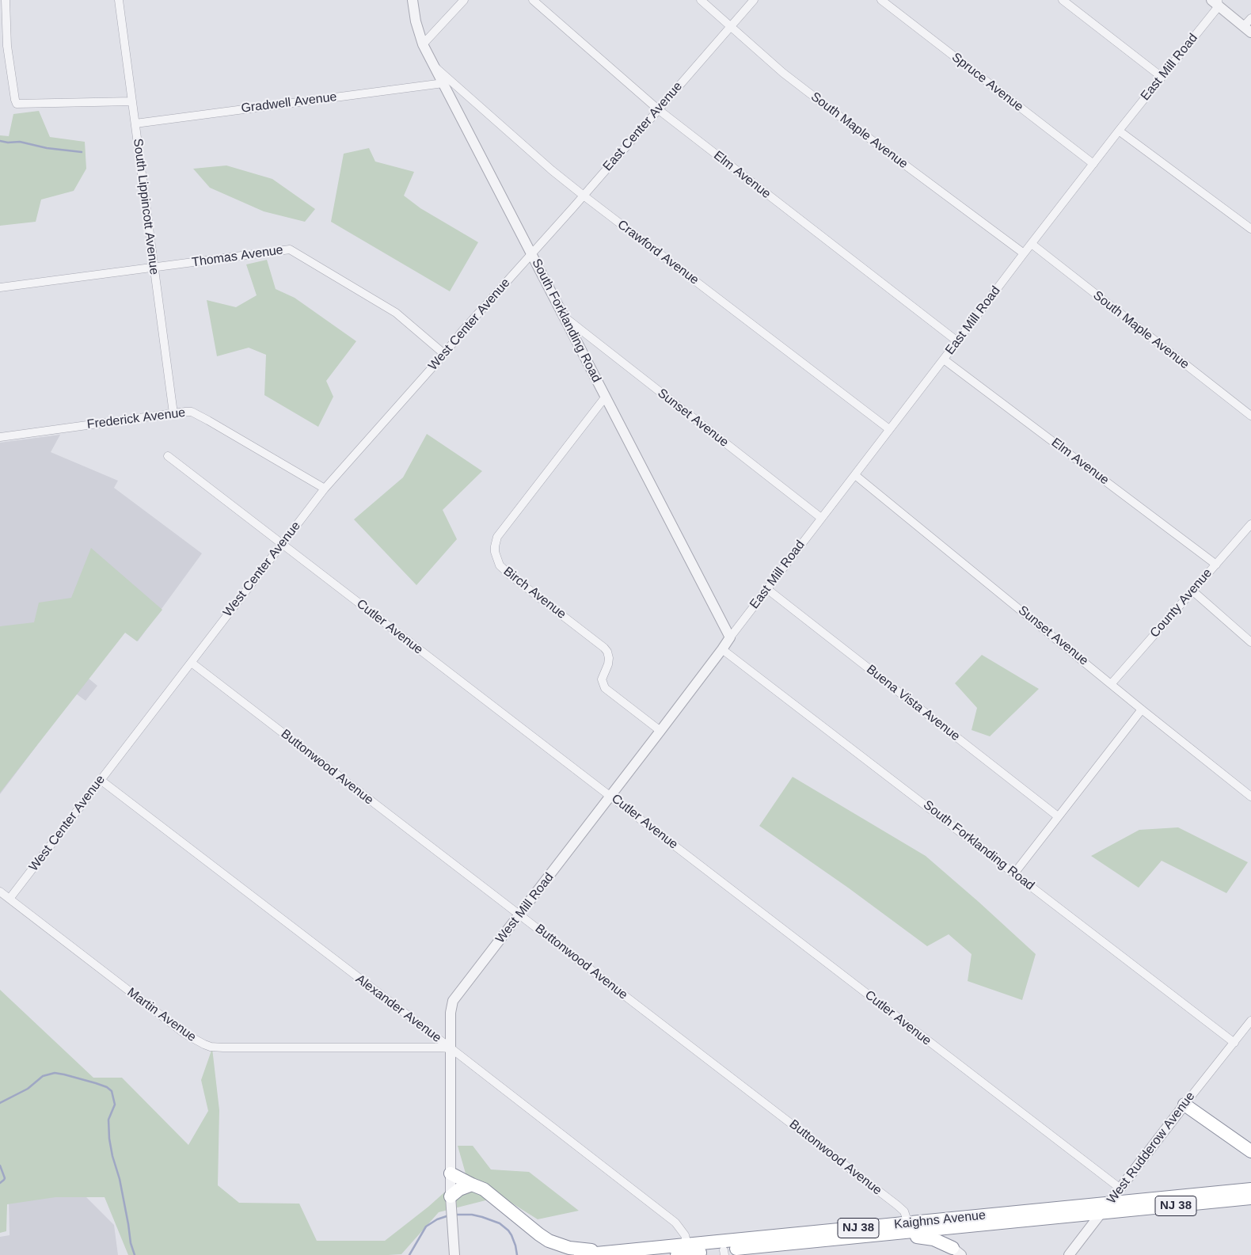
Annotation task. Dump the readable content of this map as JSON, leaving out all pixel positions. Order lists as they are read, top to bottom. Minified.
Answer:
{"streets":{"highway":["NJ 38","Kaighns Avenue"],"street":["East Mill Road","Spruce Avenue","Gradwell Avenue","East Center Avenue","South Maple Avenue","Elm Avenue","South Lippincott Avenue","Crawford Avenue","Thomas Avenue","South Forklanding Road","West Center Avenue","Sunset Avenue","Frederick Avenue","Birch Avenue","County Avenue","Cutler Avenue","Buena Vista Avenue","Buttonwood Avenue","West Mill Road","Alexander Avenue","Martin Avenue","West Rudderow Avenue"]},"crossings":[["East Mill Road","Spruce Avenue"],["East Mill Road","South Maple Avenue"],["East Mill Road","Elm Avenue"],["East Mill Road","Crawford Avenue"],["East Mill Road","South Forklanding Road"],["East Mill Road","Sunset Avenue"],["East Mill Road","Buena Vista Avenue"],["East Mill Road","West Mill Road"],["Gradwell Avenue","South Lippincott Avenue"],["Gradwell Avenue","South Forklanding Road"],["East Center Avenue","South Maple Avenue"],["East Center Avenue","Elm Avenue"],["East Center Avenue","Crawford Avenue"],["East Center Avenue","South Forklanding Road"],["East Center Avenue","West Center Avenue"],["Elm Avenue","County Avenue"],["South Lippincott Avenue","Thomas Avenue"],["South Lippincott Avenue","Frederick Avenue"],["Crawford Avenue","South Forklanding Road"],["Thomas Avenue","West Center Avenue"],["South Forklanding Road","West Center Avenue"],["South Forklanding Road","Sunset Avenue"],["South Forklanding Road","Birch Avenue"],["South Forklanding Road","West Mill Road"],["South Forklanding Road","West Rudderow Avenue"],["West Center Avenue","Frederick Avenue"],["West Center Avenue","Cutler Avenue"],["West Center Avenue","Buttonwood Avenue"],["West Center Avenue","Alexander Avenue"],["West Center Avenue","Martin Avenue"],["Sunset Avenue","County Avenue"],["Birch Avenue","West Mill Road"],["Cutler Avenue","West Mill Road"],["Cutler Avenue","West Rudderow Avenue"],["Buttonwood Avenue","West Mill Road"],["Buttonwood Avenue","Kaighns Avenue"],["West Mill Road","Alexander Avenue"],["West Mill Road","Martin Avenue"],["Alexander Avenue","Martin Avenue"],["Alexander Avenue","Kaighns Avenue"],["West Rudderow Avenue","Kaighns Avenue"]]}
